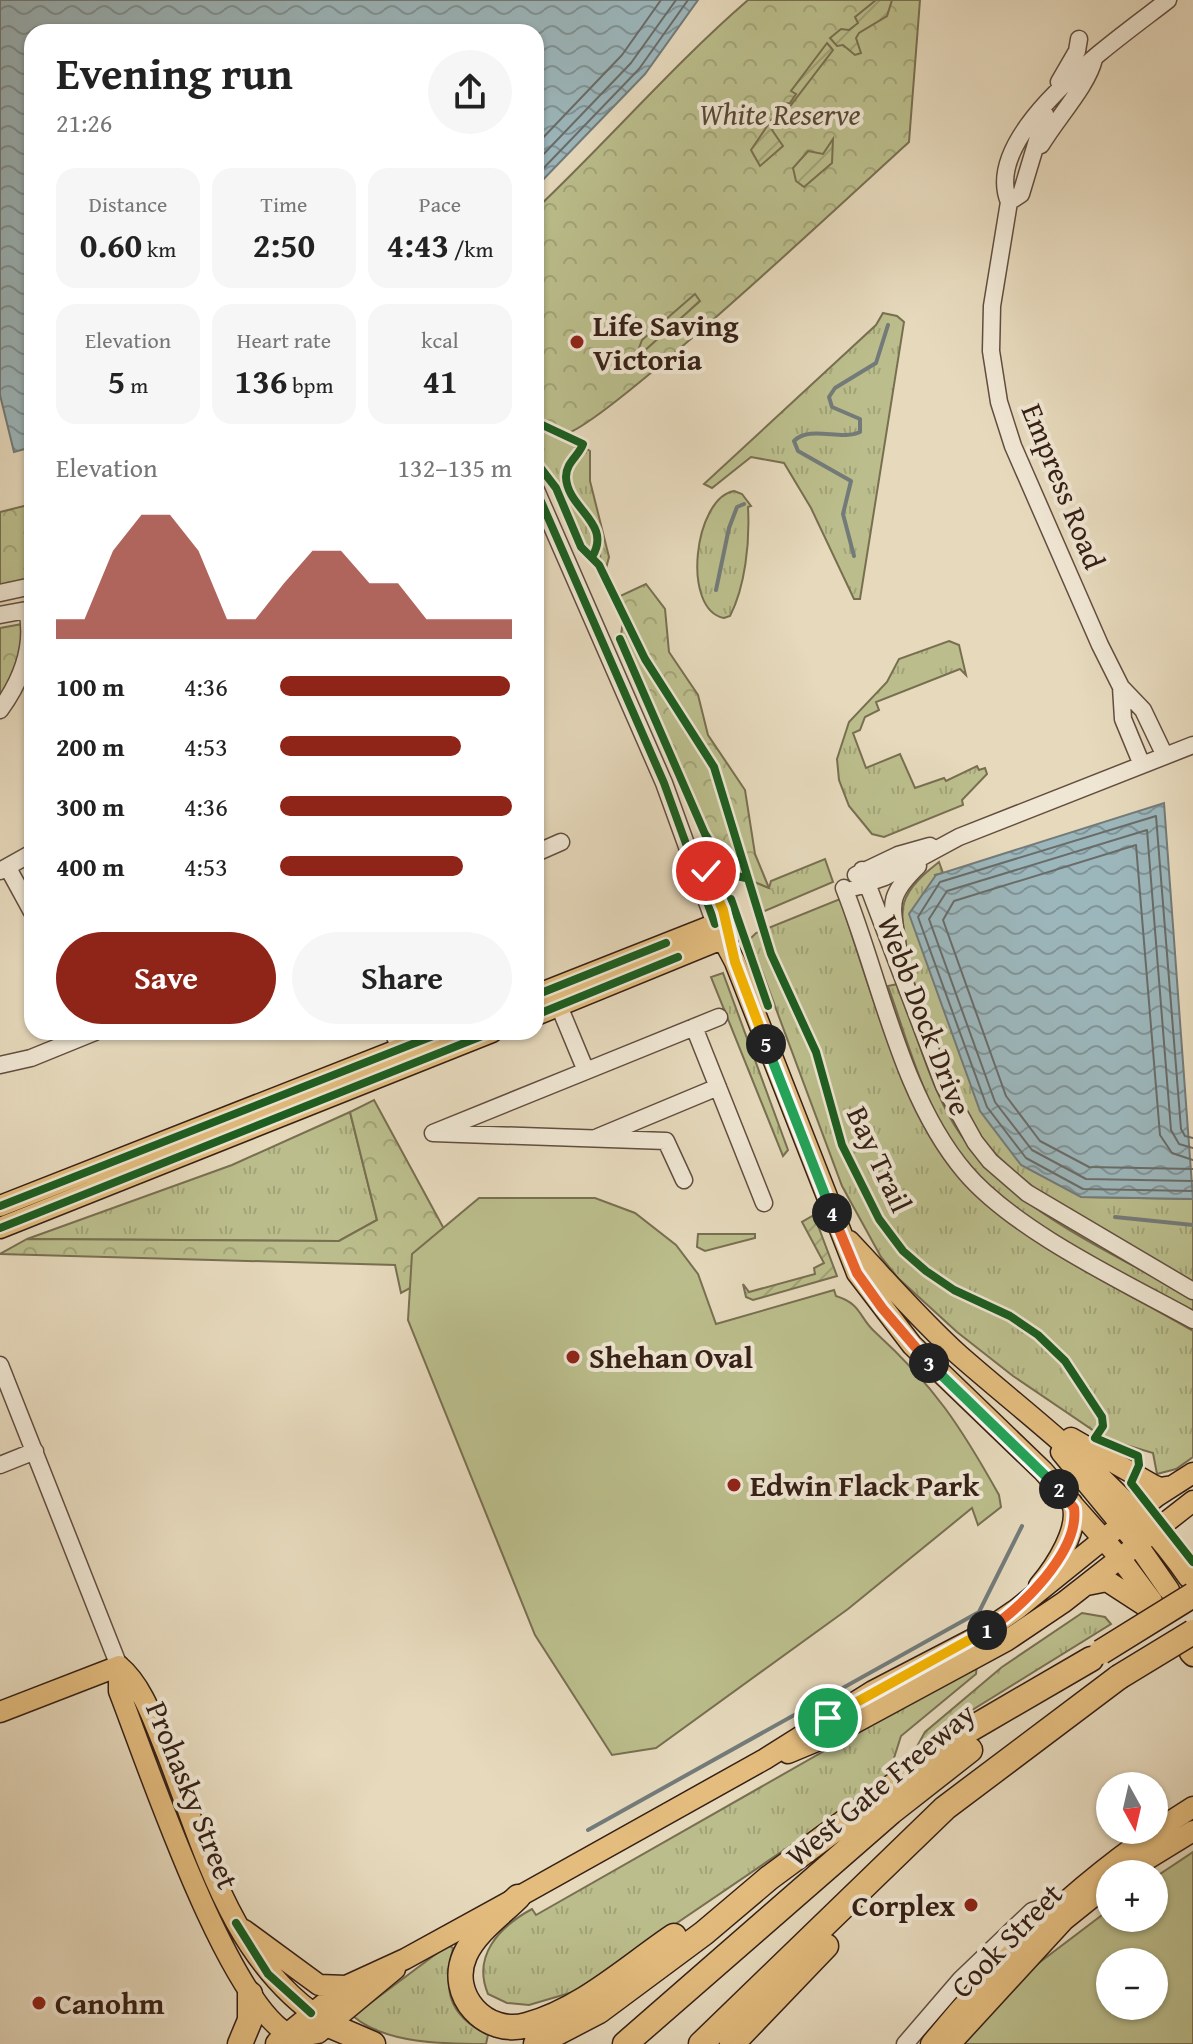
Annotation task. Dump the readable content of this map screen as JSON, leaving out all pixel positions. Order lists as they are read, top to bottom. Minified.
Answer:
{"streets":{"highway":["West Gate Freeway"],"main road":["Prohasky Street","Cook Street"],"street":["Empress Road","Webb Dock Drive"],"cycle path":["Bay Trail"]},"crossings":[["Empress Road","Webb Dock Drive"]],"parks":["White Reserve"],"places":["Life Saving Victoria","Shehan Oval","Edwin Flack Park","Corplex","Canohm"],"north":"bottom","page":{"heading":["Evening run","21:26"],"stats":[["Distance","0.60 km"],["Time","2:50"],["Pace","4:43 /km"],["Elevation","5 m"],["Heart rate","136 bpm"],["kcal","41"]],"chart":["Elevation","132–135 m"],"list":[{"name":"100 m","note":"4:36"},{"name":"200 m","note":"4:53"},{"name":"300 m","note":"4:36"},{"name":"400 m","note":"4:53"}],"buttons":["Save","Share"],"pins":["5","4","3","2","1"],"map_buttons":["+","−"]}}
